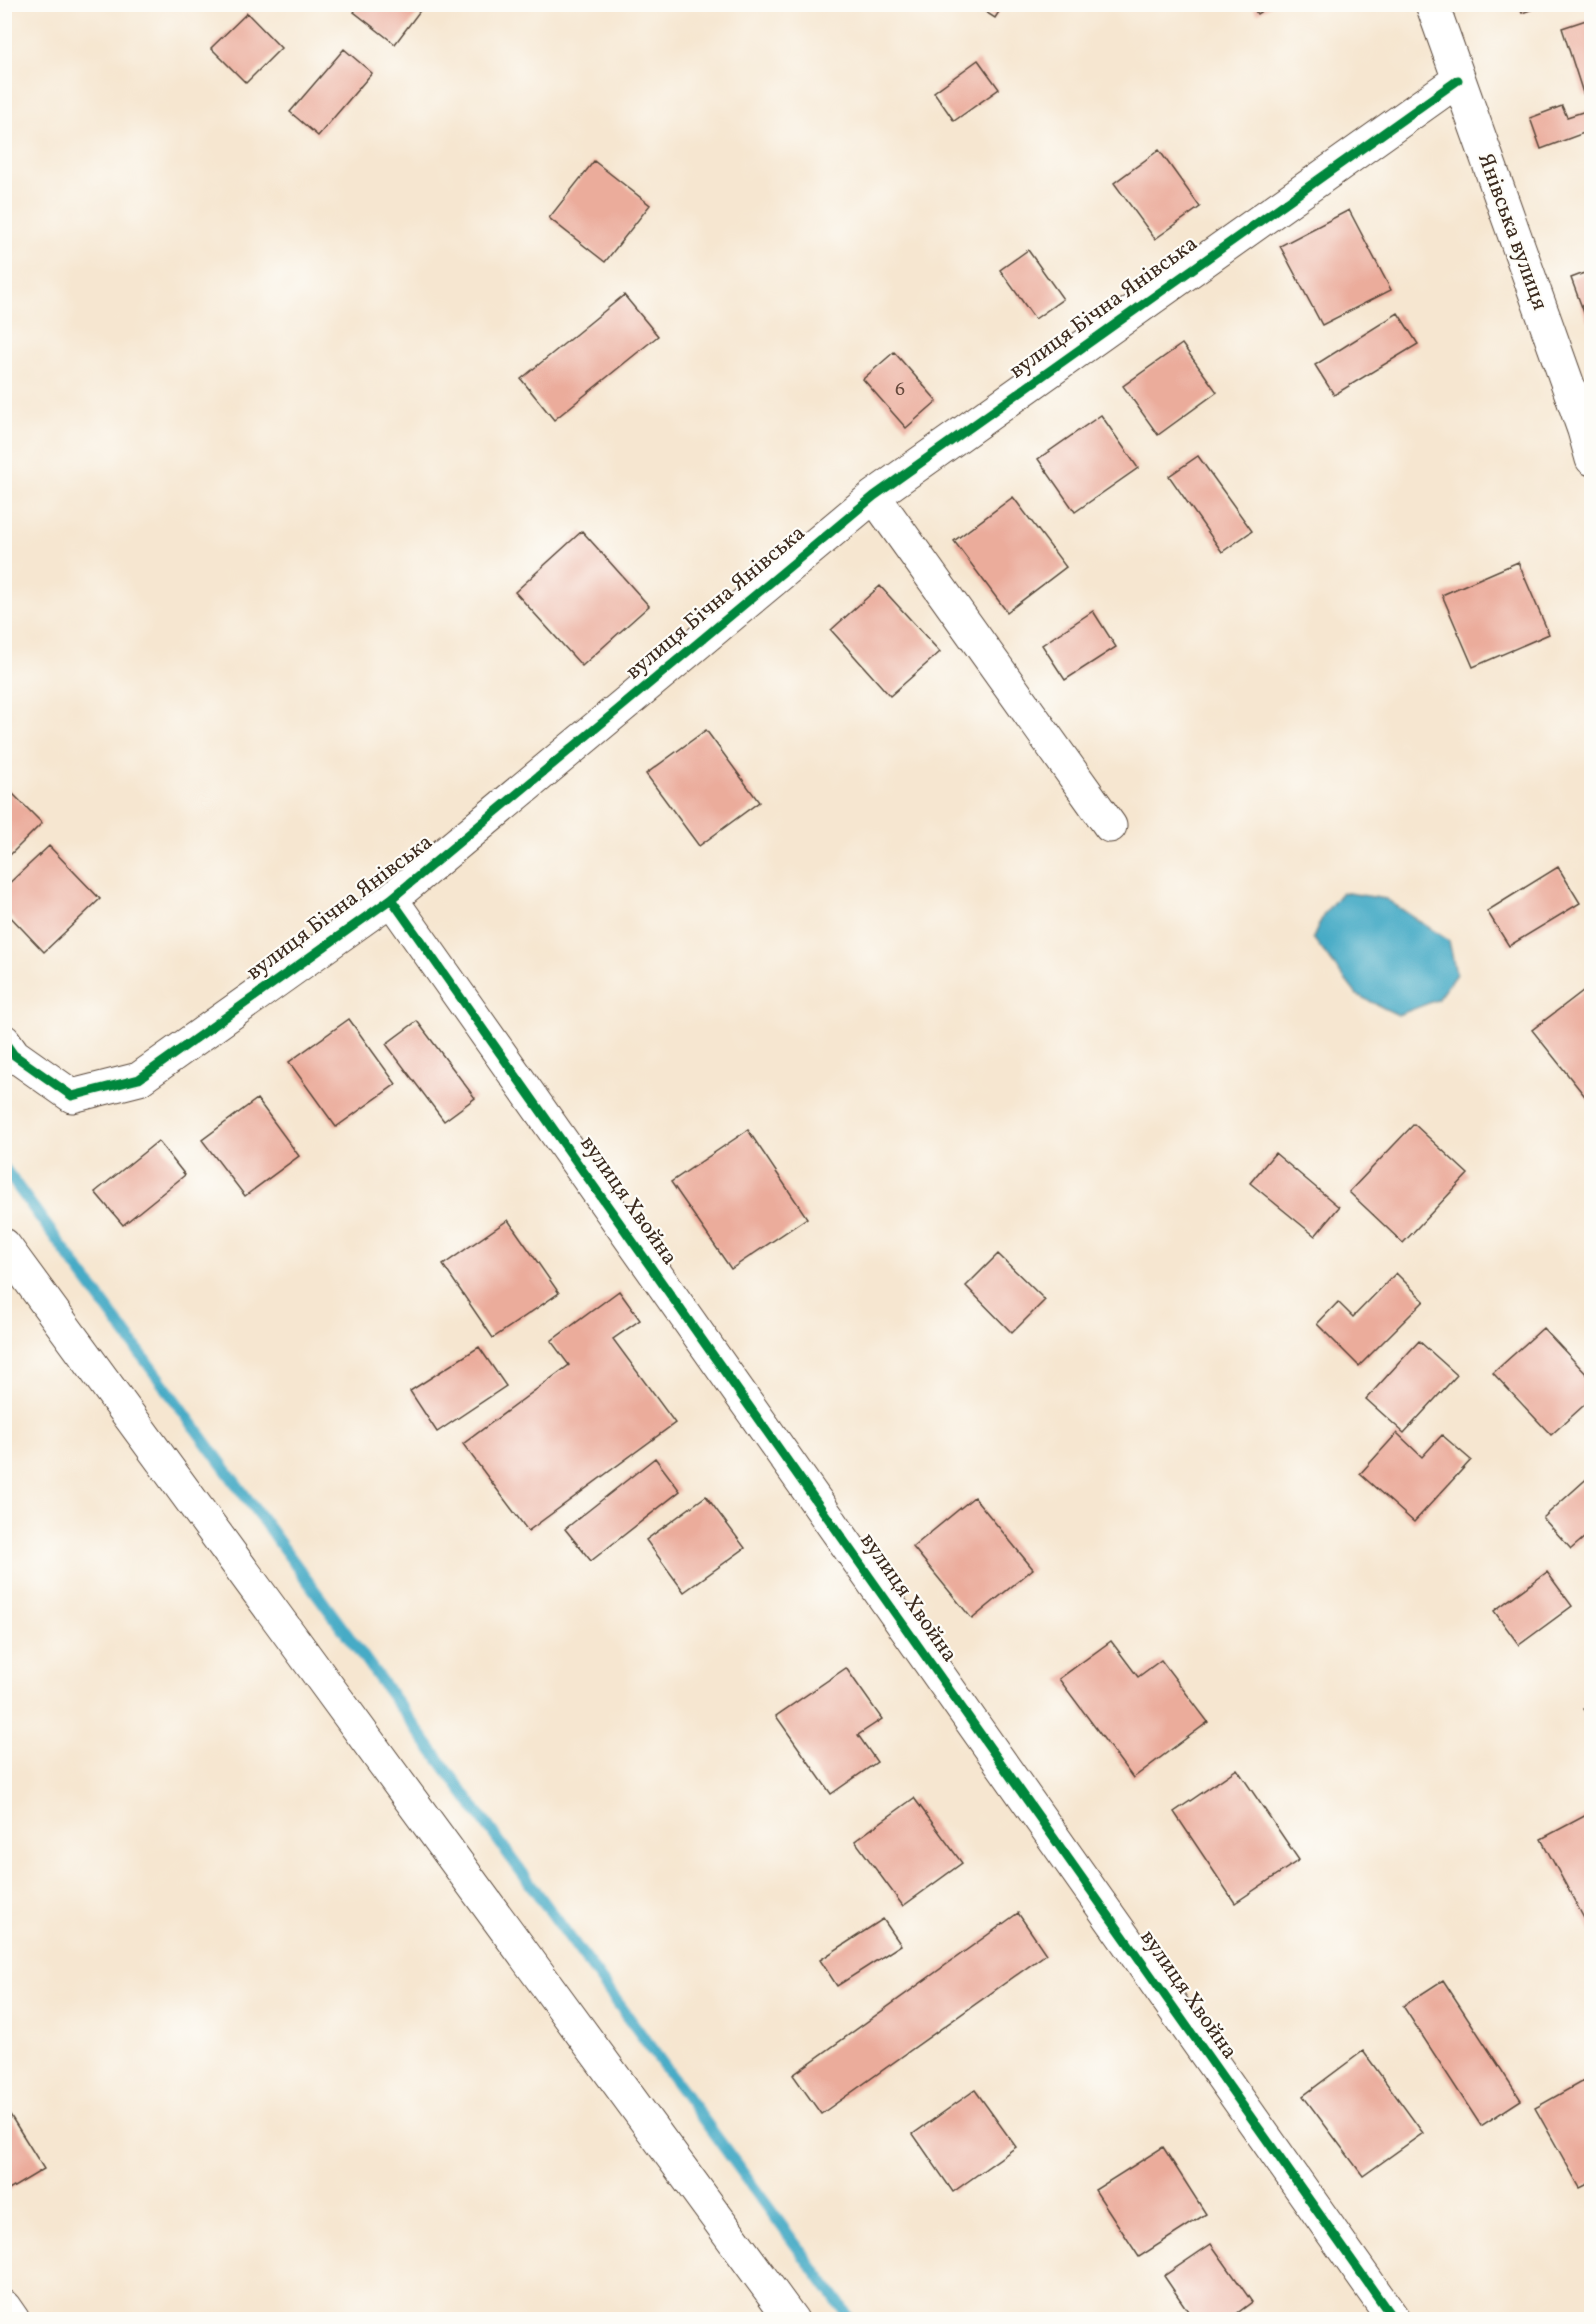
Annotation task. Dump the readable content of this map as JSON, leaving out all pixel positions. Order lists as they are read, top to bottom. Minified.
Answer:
{"streets":{"street":["Янівська вулиця","вулиця Бічна Янівська","вулиця Хвойна"]},"crossings":[["Янівська вулиця","вулиця Бічна Янівська"],["вулиця Бічна Янівська","вулиця Хвойна"]],"house_numbers":["6"]}
